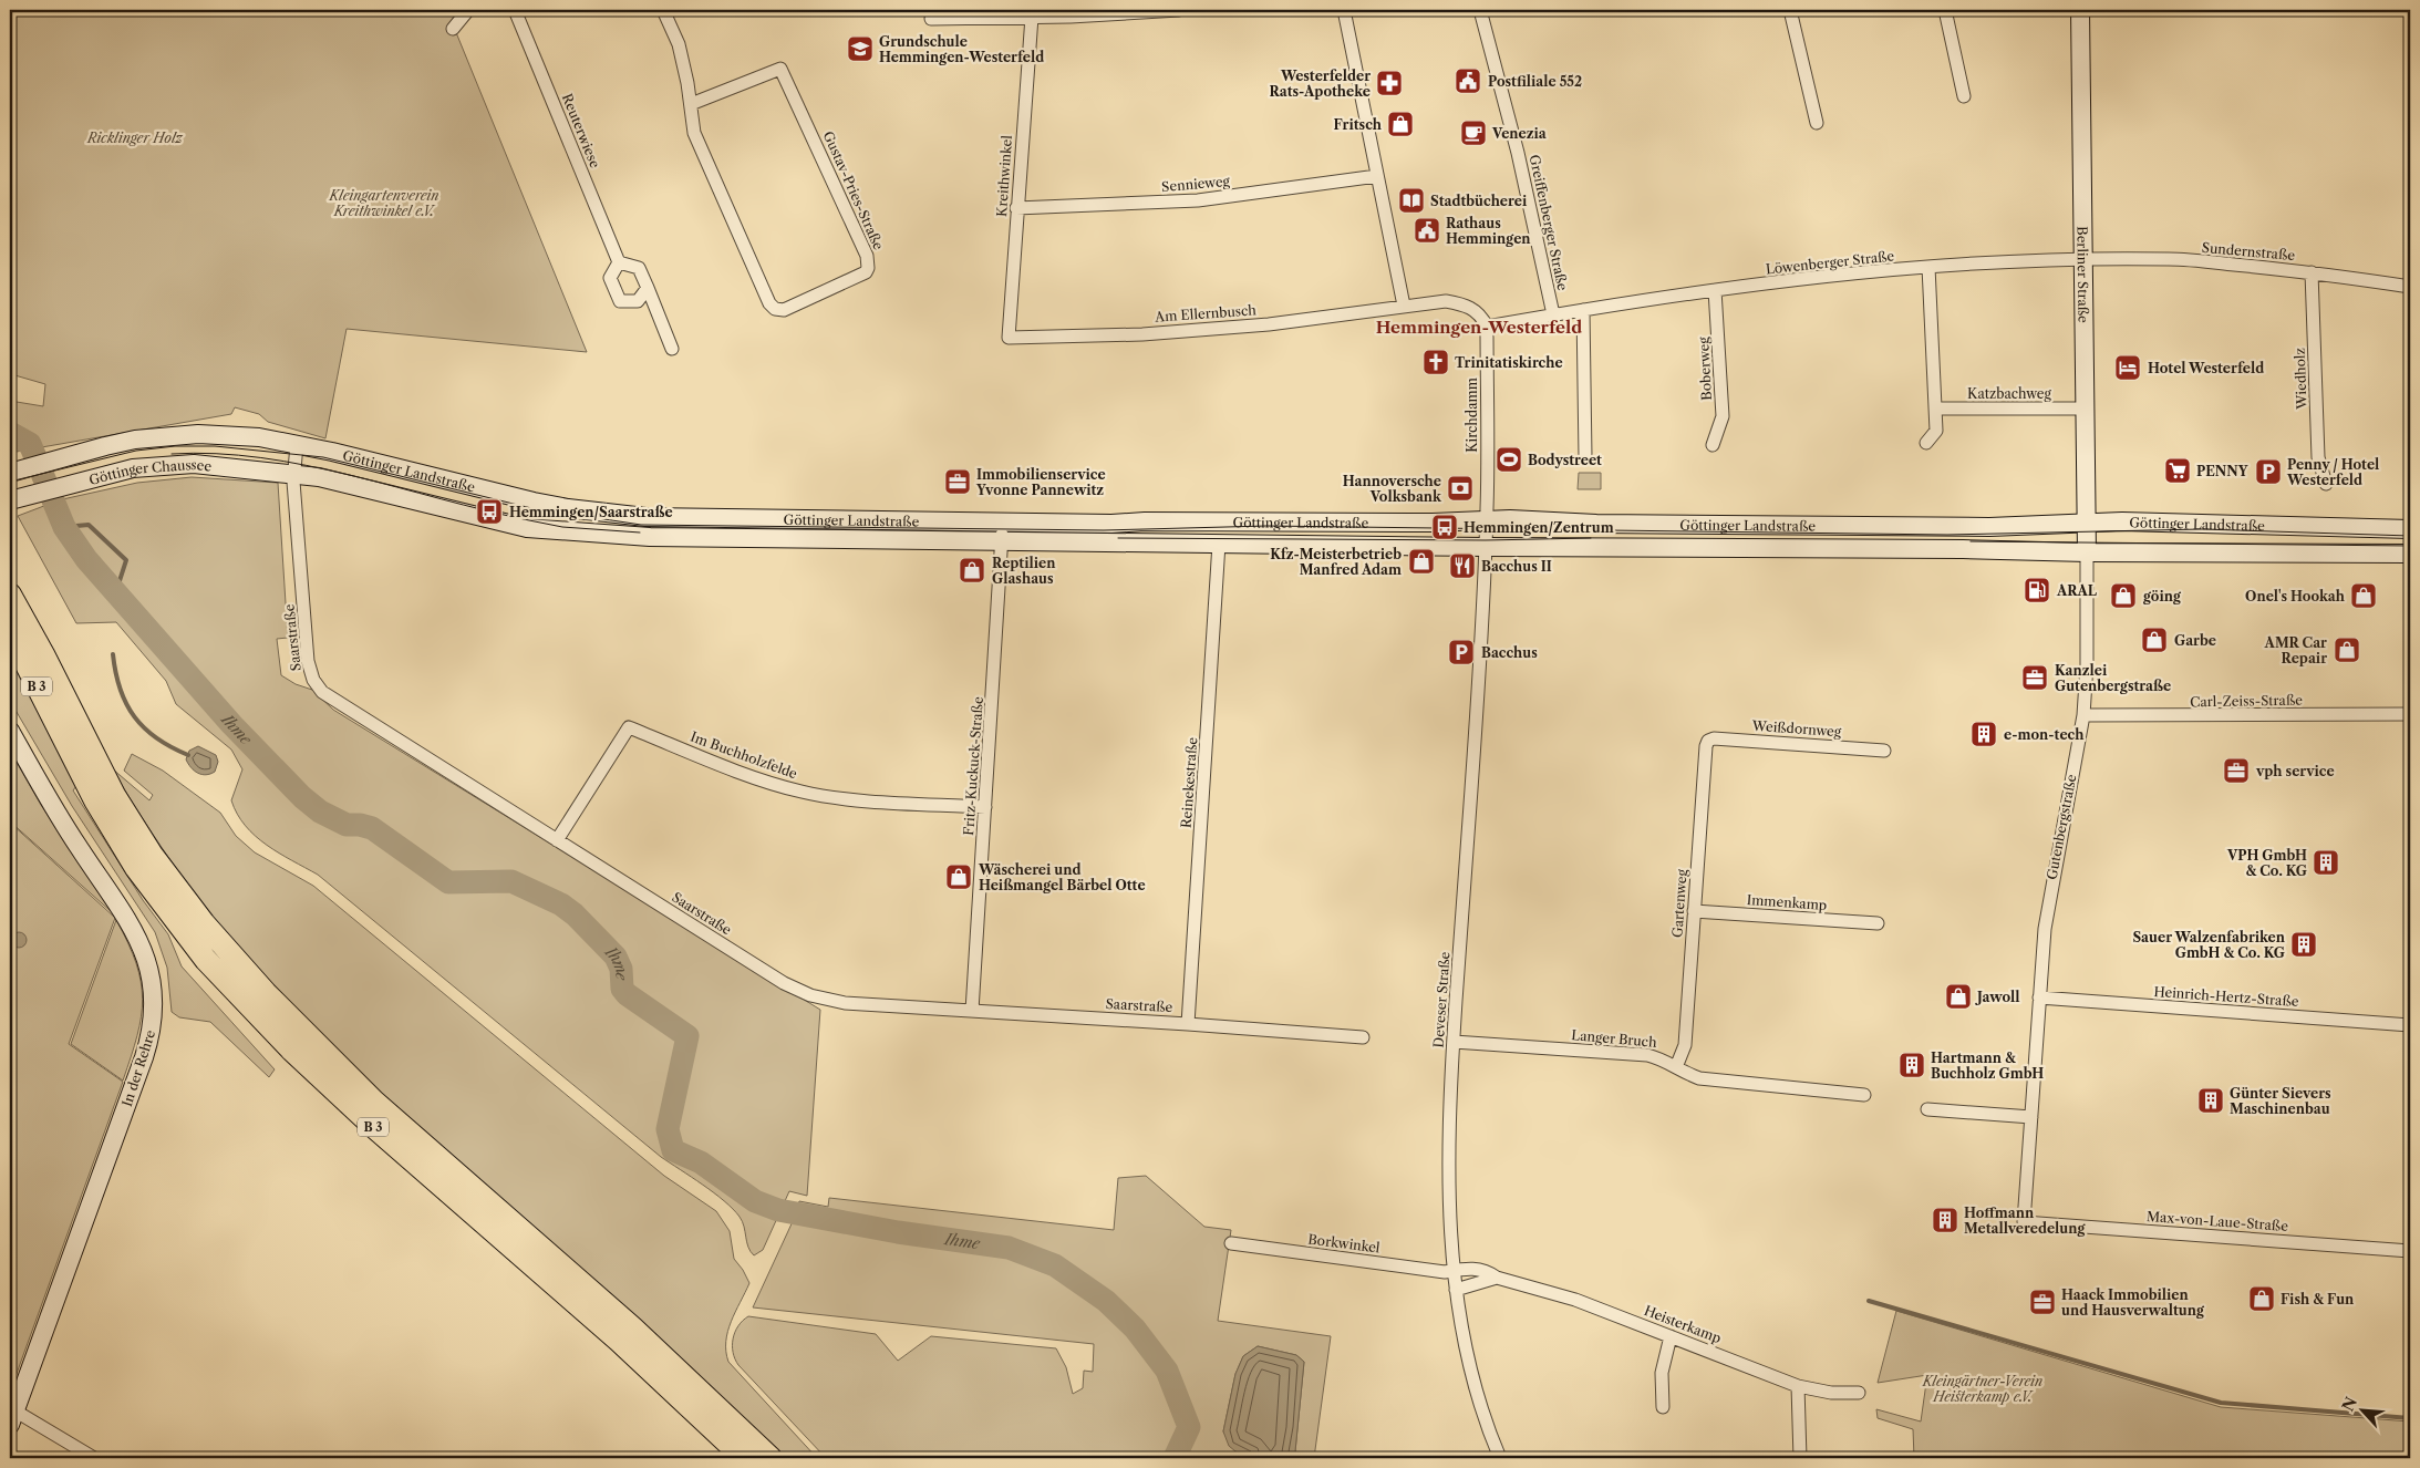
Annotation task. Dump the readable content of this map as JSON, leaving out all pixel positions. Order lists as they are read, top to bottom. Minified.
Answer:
{"streets":{"highway":["B 3"],"street":["Reuterwiese","Kreithwinkel","Sennieweg","Gustav-Pries-Straße","Greiffenberger Straße","Sundernstraße","Löwenberger Straße","Berliner Straße","Am Ellernbusch","Boberweg","Wiedholz","Katzbachweg","Kirchdamm","Göttinger Landstraße","Göttinger Chaussee","Saarstraße","Carl-Zeiss-Straße","Weißdornweg","Im Buchholzfelde","Fritz-Kuckuck-Straße","Reinekestraße","Gutenbergstraße","Immenkamp","Gartenweg","Heinrich-Hertz-Straße","Deveser Straße","Langer Bruch","In der Rehre","Max-von-Laue-Straße","Borkwinkel","Heisterkamp"]},"crossings":[["Kreithwinkel","Sennieweg"],["Kreithwinkel","Am Ellernbusch"],["Sundernstraße","Löwenberger Straße"],["Sundernstraße","Berliner Straße"],["Sundernstraße","Wiedholz"],["Löwenberger Straße","Berliner Straße"],["Löwenberger Straße","Boberweg"],["Berliner Straße","Katzbachweg"],["Berliner Straße","Göttinger Landstraße"],["Berliner Straße","Gutenbergstraße"],["Kirchdamm","Göttinger Landstraße"],["Kirchdamm","Deveser Straße"],["Göttinger Landstraße","Göttinger Chaussee"],["Göttinger Landstraße","Saarstraße"],["Göttinger Landstraße","Fritz-Kuckuck-Straße"],["Göttinger Landstraße","Reinekestraße"],["Göttinger Landstraße","Gutenbergstraße"],["Göttinger Landstraße","Deveser Straße"],["Göttinger Chaussee","Saarstraße"],["Saarstraße","Im Buchholzfelde"],["Saarstraße","Fritz-Kuckuck-Straße"],["Saarstraße","Reinekestraße"],["Carl-Zeiss-Straße","Gutenbergstraße"],["Weißdornweg","Gartenweg"],["Im Buchholzfelde","Fritz-Kuckuck-Straße"],["Gutenbergstraße","Heinrich-Hertz-Straße"],["Gutenbergstraße","Max-von-Laue-Straße"],["Immenkamp","Gartenweg"],["Gartenweg","Langer Bruch"],["Deveser Straße","Langer Bruch"],["Deveser Straße","Borkwinkel"],["Deveser Straße","Heisterkamp"],["Borkwinkel","Heisterkamp"]],"districts":["Hemmingen-Westerfeld"],"water":["Ihme"],"parks":["Ricklinger Holz","Kleingartenverein Kreithwinkel e.V.","Kleingärtner-Verein Heisterkamp e.V."],"places":{"school or university":["Grundschule Hemmingen-Westerfeld"],"public building":["Postfiliale 552","Rathaus Hemmingen"],"pharmacy":["Westerfelder Rats-Apotheke"],"shop":["Fritsch","Kfz-Meisterbetrieb Manfred Adam","Reptilien Glashaus","göing","Onel's Hookah","Garbe","AMR Car Repair","Wäscherei und Heißmangel Bärbel Otte","Jawoll","Fish & Fun"],"cafe":["Venezia"],"library":["Stadtbücherei"],"church":["Trinitatiskirche"],"hotel":["Hotel Westerfeld"],"sports":["Bodystreet"],"supermarket":["PENNY"],"parking":["Penny / Hotel Westerfeld","Bacchus"],"office":["Immobilienservice Yvonne Pannewitz","Kanzlei Gutenbergstraße","vph service","Haack Immobilien und Hausverwaltung"],"bank":["Hannoversche Volksbank"],"bus stop":["Hemmingen/Saarstraße","Hemmingen/Zentrum"],"restaurant":["Bacchus II"],"fuel station":["ARAL"],"building":["e-mon-tech","VPH GmbH & Co. KG","Sauer Walzenfabriken GmbH & Co. KG","Hartmann & Buchholz GmbH","Günter Sievers Maschinenbau","Hoffmann Metallveredelung"]},"north":"top left"}
